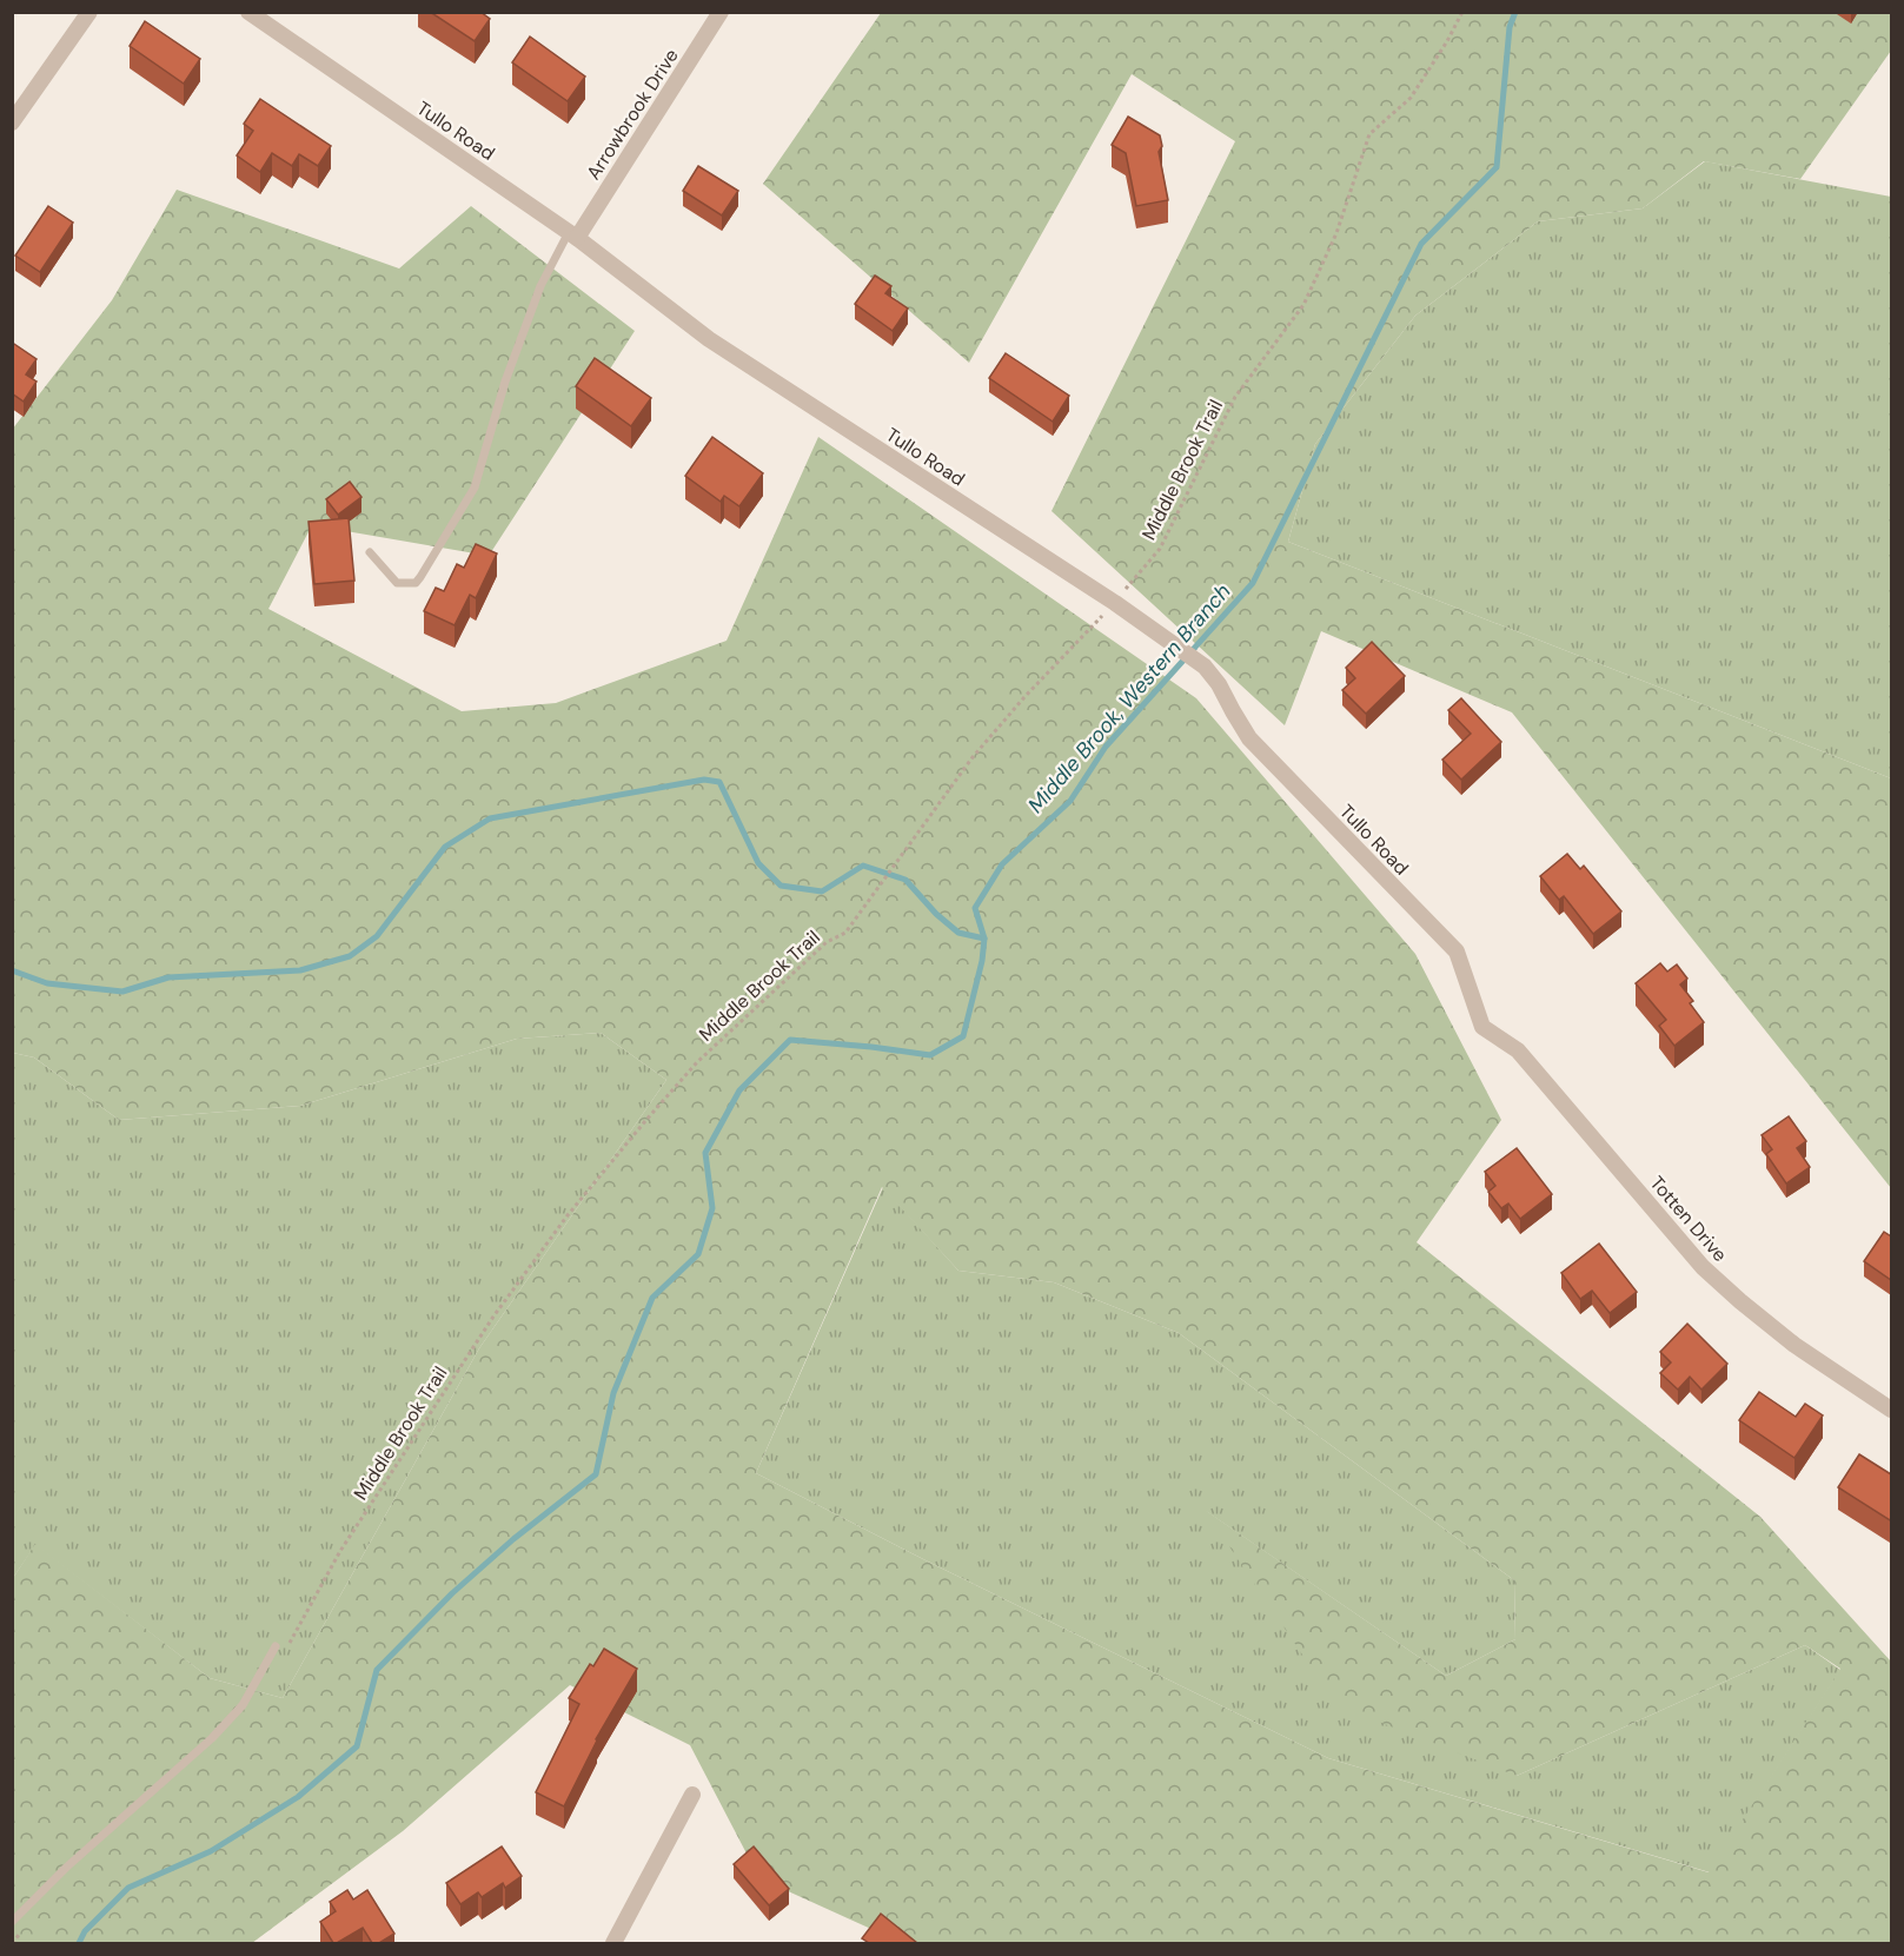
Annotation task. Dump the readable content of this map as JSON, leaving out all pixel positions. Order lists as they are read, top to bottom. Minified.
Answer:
{"streets":{"street":["Arrowbrook Drive","Tullo Road","Totten Drive"],"path":["Middle Brook Trail"]},"crossings":[["Arrowbrook Drive","Tullo Road"],["Tullo Road","Middle Brook Trail"],["Tullo Road","Totten Drive"]],"water":["Middle Brook, Western Branch"]}
